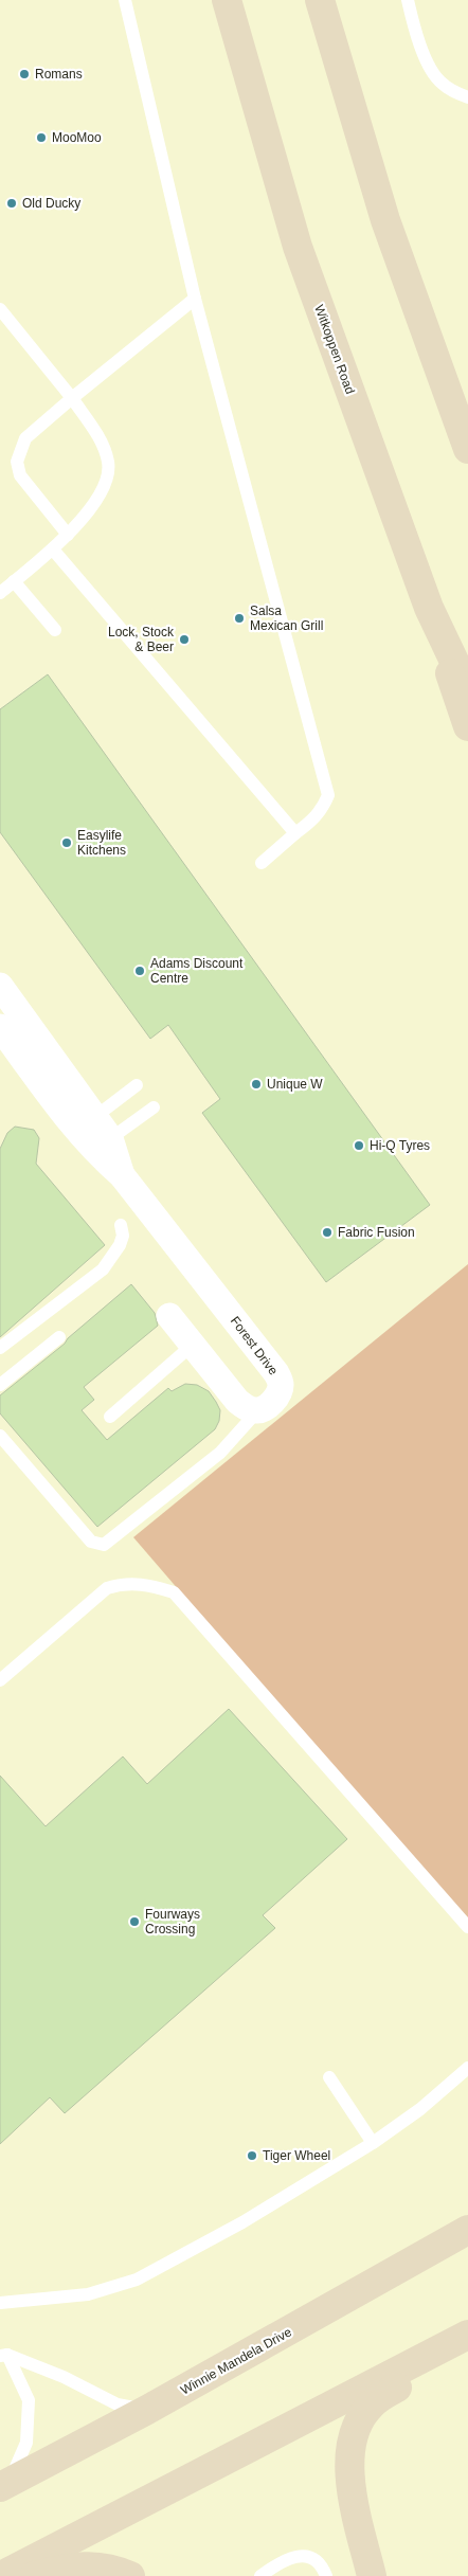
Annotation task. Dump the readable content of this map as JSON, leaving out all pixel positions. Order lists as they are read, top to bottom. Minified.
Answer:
{"streets":{"main road":["Witkoppen Road","Winnie Mandela Drive"],"street":["Forest Drive"]},"places":["Romans","MooMoo","Old Ducky","Salsa Mexican Grill","Lock, Stock & Beer","Easylife Kitchens","Adams Discount Centre","Unique W","Hi-Q Tyres","Fabric Fusion","Fourways Crossing","Tiger Wheel"]}
